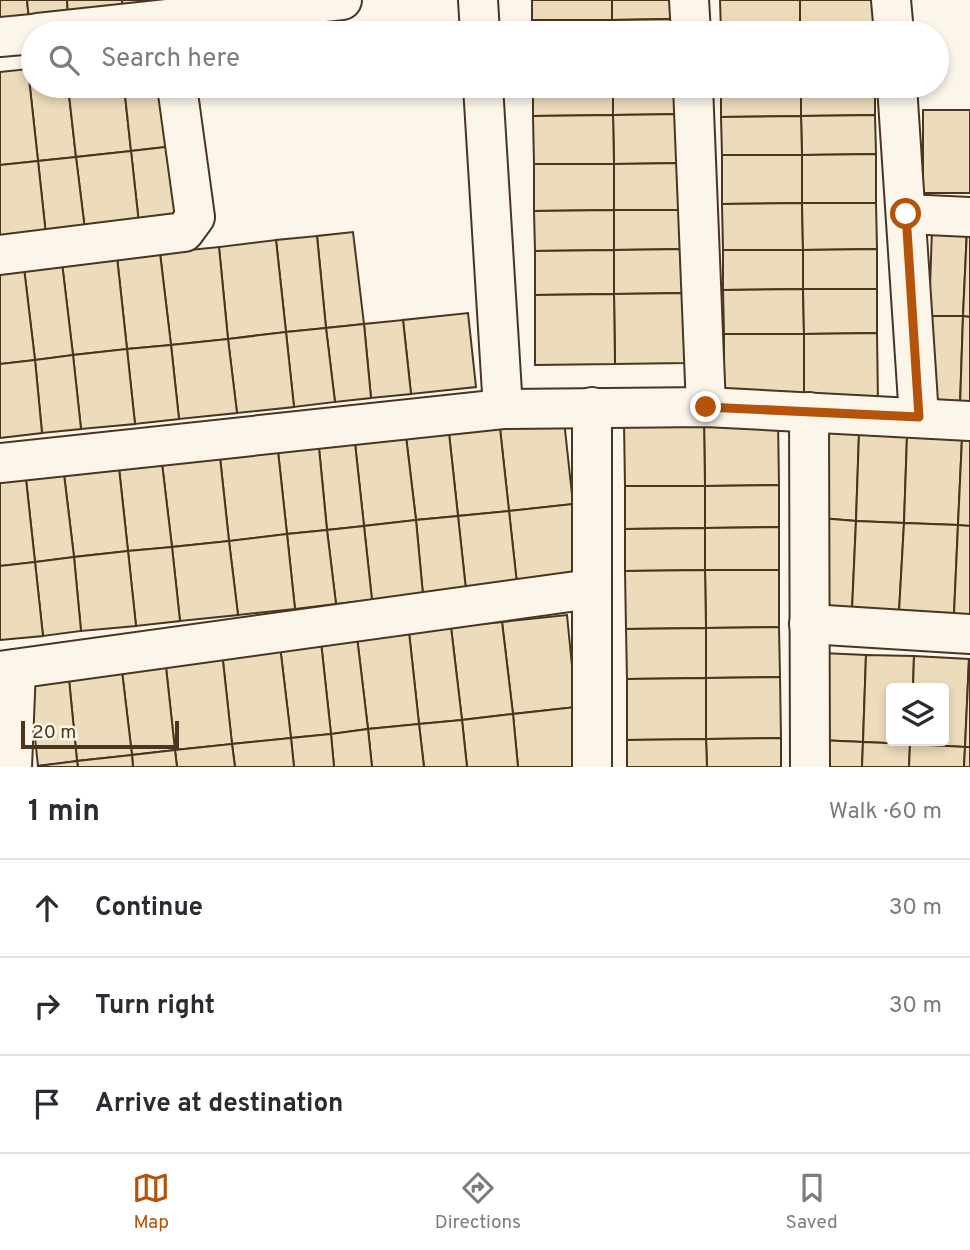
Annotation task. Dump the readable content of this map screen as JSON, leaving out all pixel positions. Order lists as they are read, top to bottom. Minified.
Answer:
{"scale_bar":"20 m","page":{"search":"Search here","scale":"20 m","heading":["1 min","Walk · 60 m"],"list":[["Continue","30 m"],["Turn right","30 m"],"Arrive at destination"],"nav":["Map","Directions","Saved"]}}
